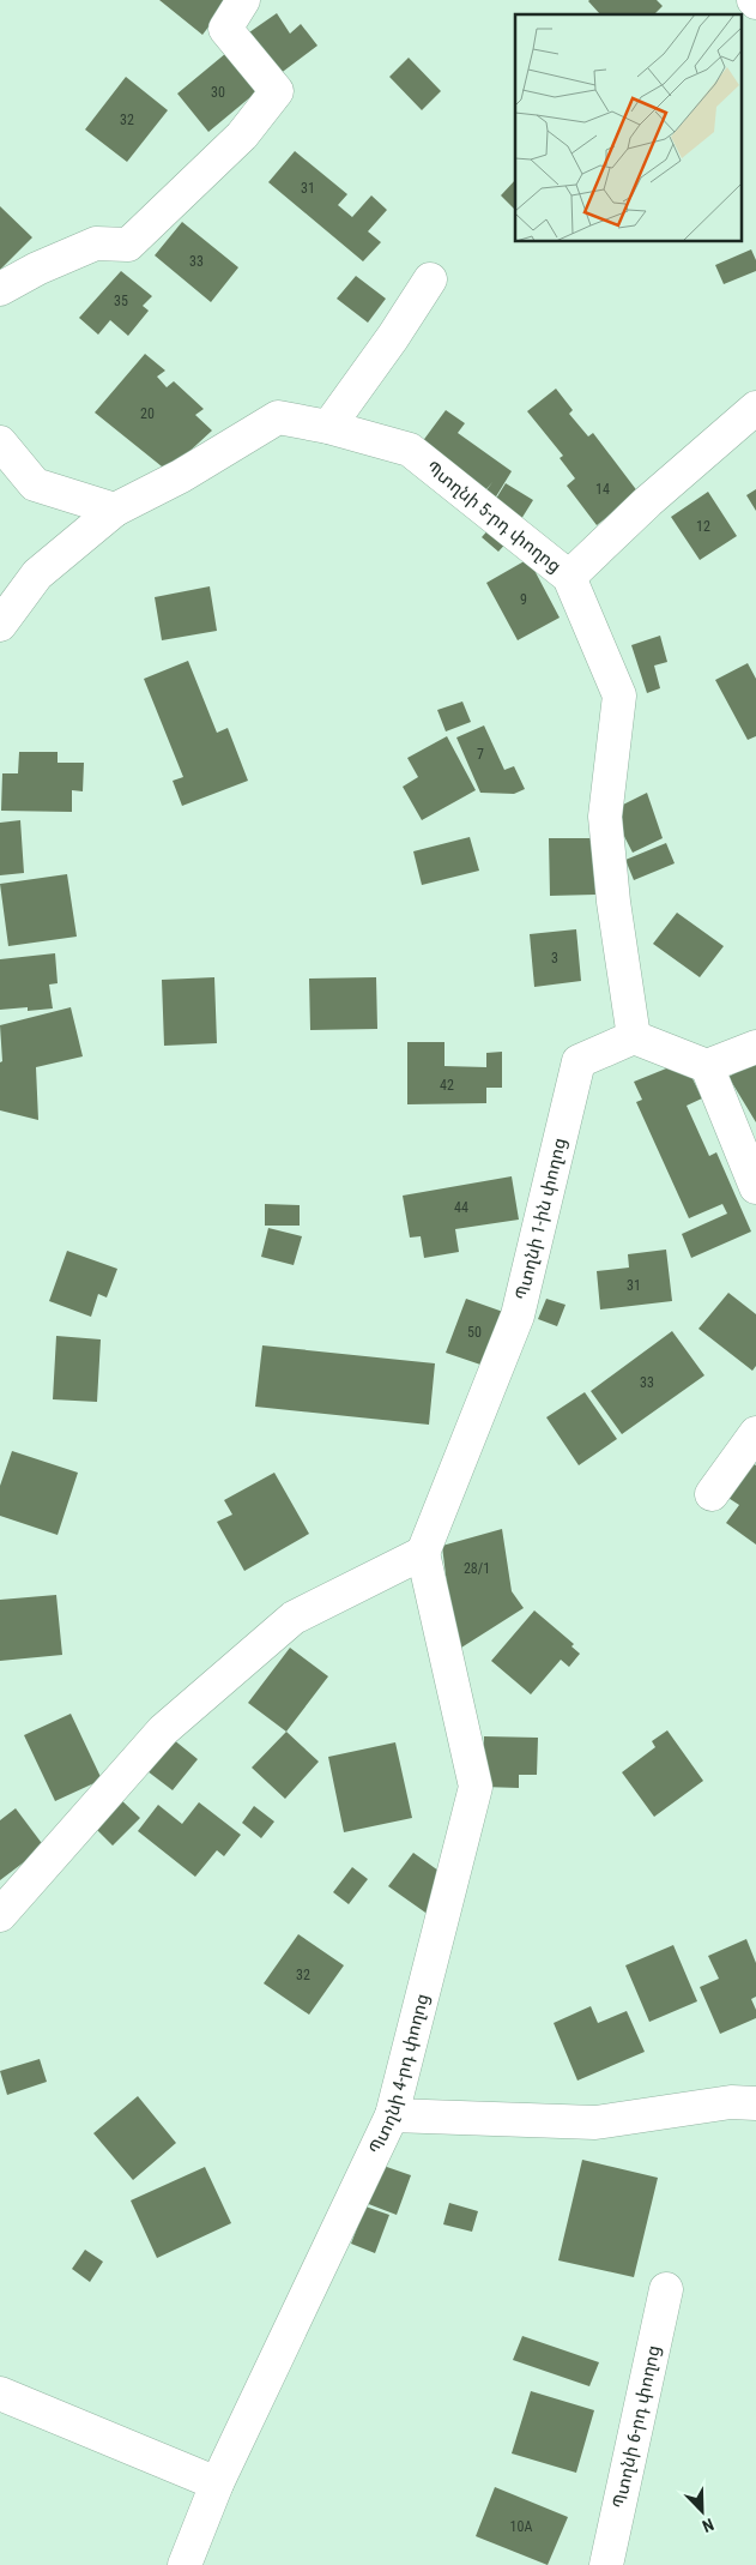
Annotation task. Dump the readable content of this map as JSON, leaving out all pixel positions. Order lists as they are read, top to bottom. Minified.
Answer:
{"streets":{"street":["Պտղնի 5-րդ փողոց","Պտղնի 1-ին փողոց","Պտղնի 4-րդ փողոց","Պտղնի 6-րդ փողոց"]},"crossings":[["Պտղնի 5-րդ փողոց","Պտղնի 1-ին փողոց"],["Պտղնի 1-ին փողոց","Պտղնի 4-րդ փողոց"]],"house_numbers":["30","32","31","33","35","20","14","12","9","7","3","42","44","31","50","33","28/1","32","10A"],"north":"bottom right"}
